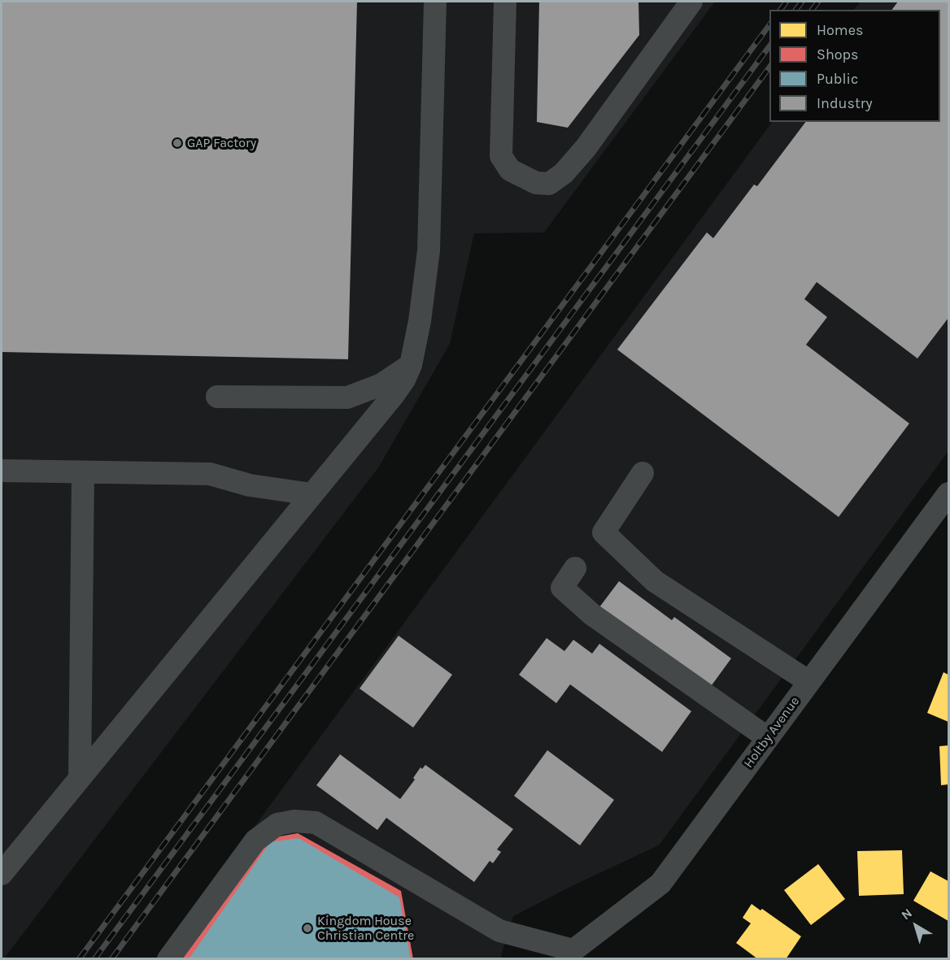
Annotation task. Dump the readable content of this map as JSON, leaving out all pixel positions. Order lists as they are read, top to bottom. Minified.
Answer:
{"streets":{"street":["Holtby Avenue"]},"places":["GAP Factory","Kingdom House Christian Centre"],"legend":["Homes","Shops","Public","Industry"],"north":"top left"}
